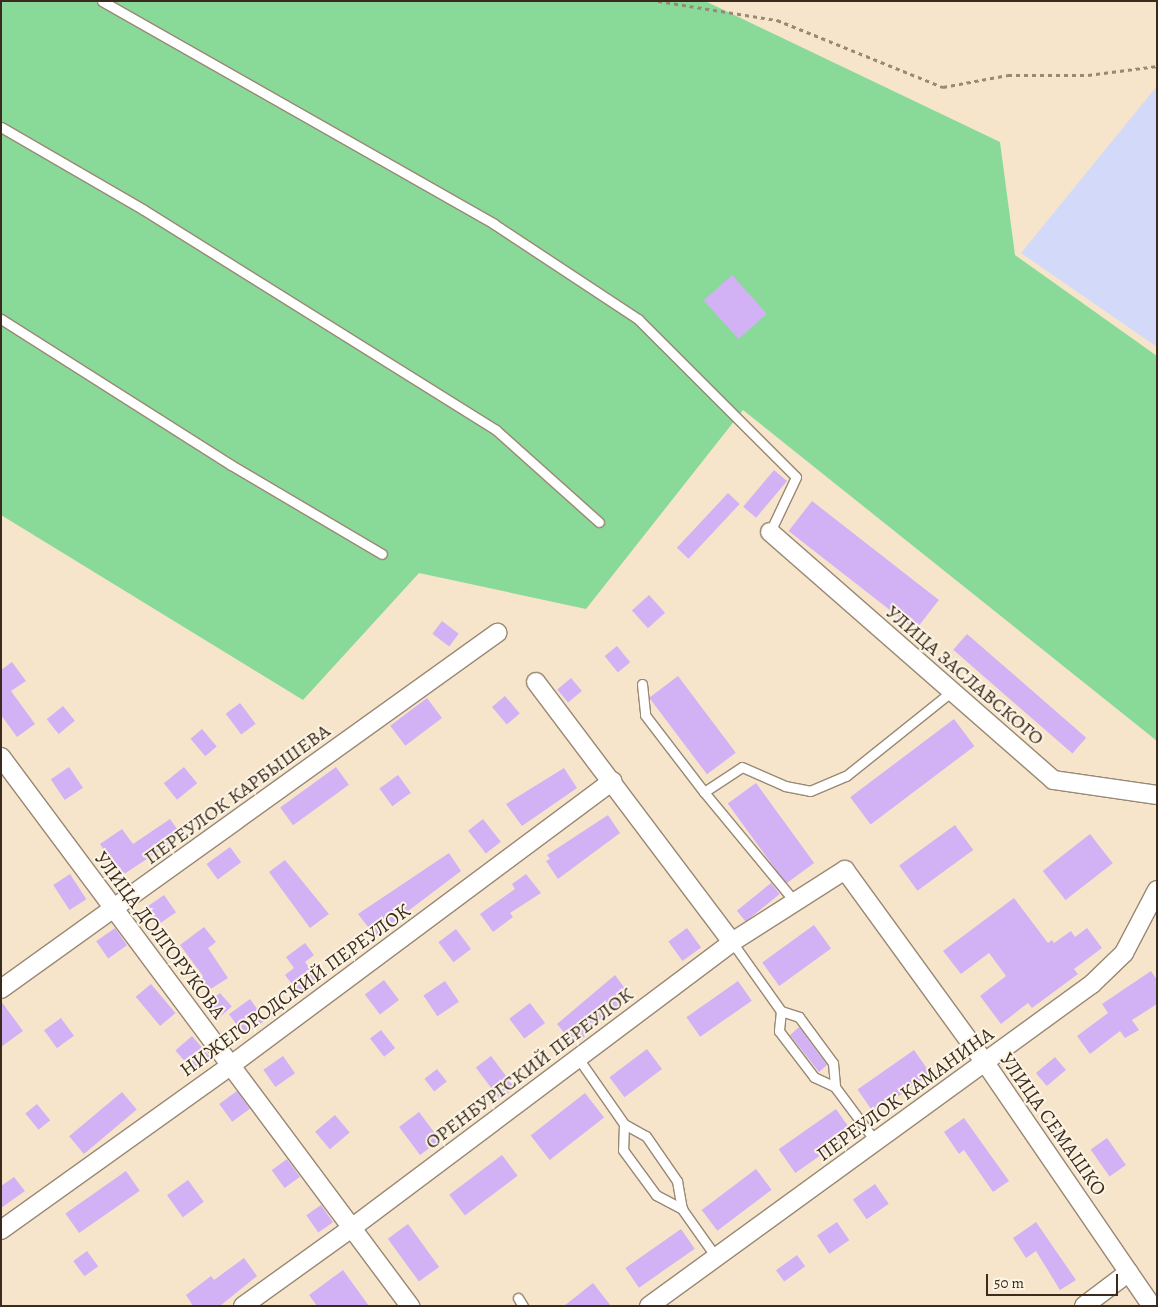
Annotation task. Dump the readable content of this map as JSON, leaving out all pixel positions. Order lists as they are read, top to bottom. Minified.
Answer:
{"streets":{"street":["УЛИЦА ЗАСЛАВСКОГО","ПЕРЕУЛОК КАРБЫШЕВА","УЛИЦА ДОЛГОРУКОВА","НИЖЕГОРОДСКИЙ ПЕРЕУЛОК","ОРЕНБУРГСКИЙ ПЕРЕУЛОК","ПЕРЕУЛОК КАМАНИНА","УЛИЦА СЕМАШКО"]},"crossings":[["ПЕРЕУЛОК КАРБЫШЕВА","УЛИЦА ДОЛГОРУКОВА"],["УЛИЦА ДОЛГОРУКОВА","НИЖЕГОРОДСКИЙ ПЕРЕУЛОК"],["УЛИЦА ДОЛГОРУКОВА","ОРЕНБУРГСКИЙ ПЕРЕУЛОК"],["ОРЕНБУРГСКИЙ ПЕРЕУЛОК","УЛИЦА СЕМАШКО"],["ПЕРЕУЛОК КАМАНИНА","УЛИЦА СЕМАШКО"]],"scale_bar":"50 m"}
